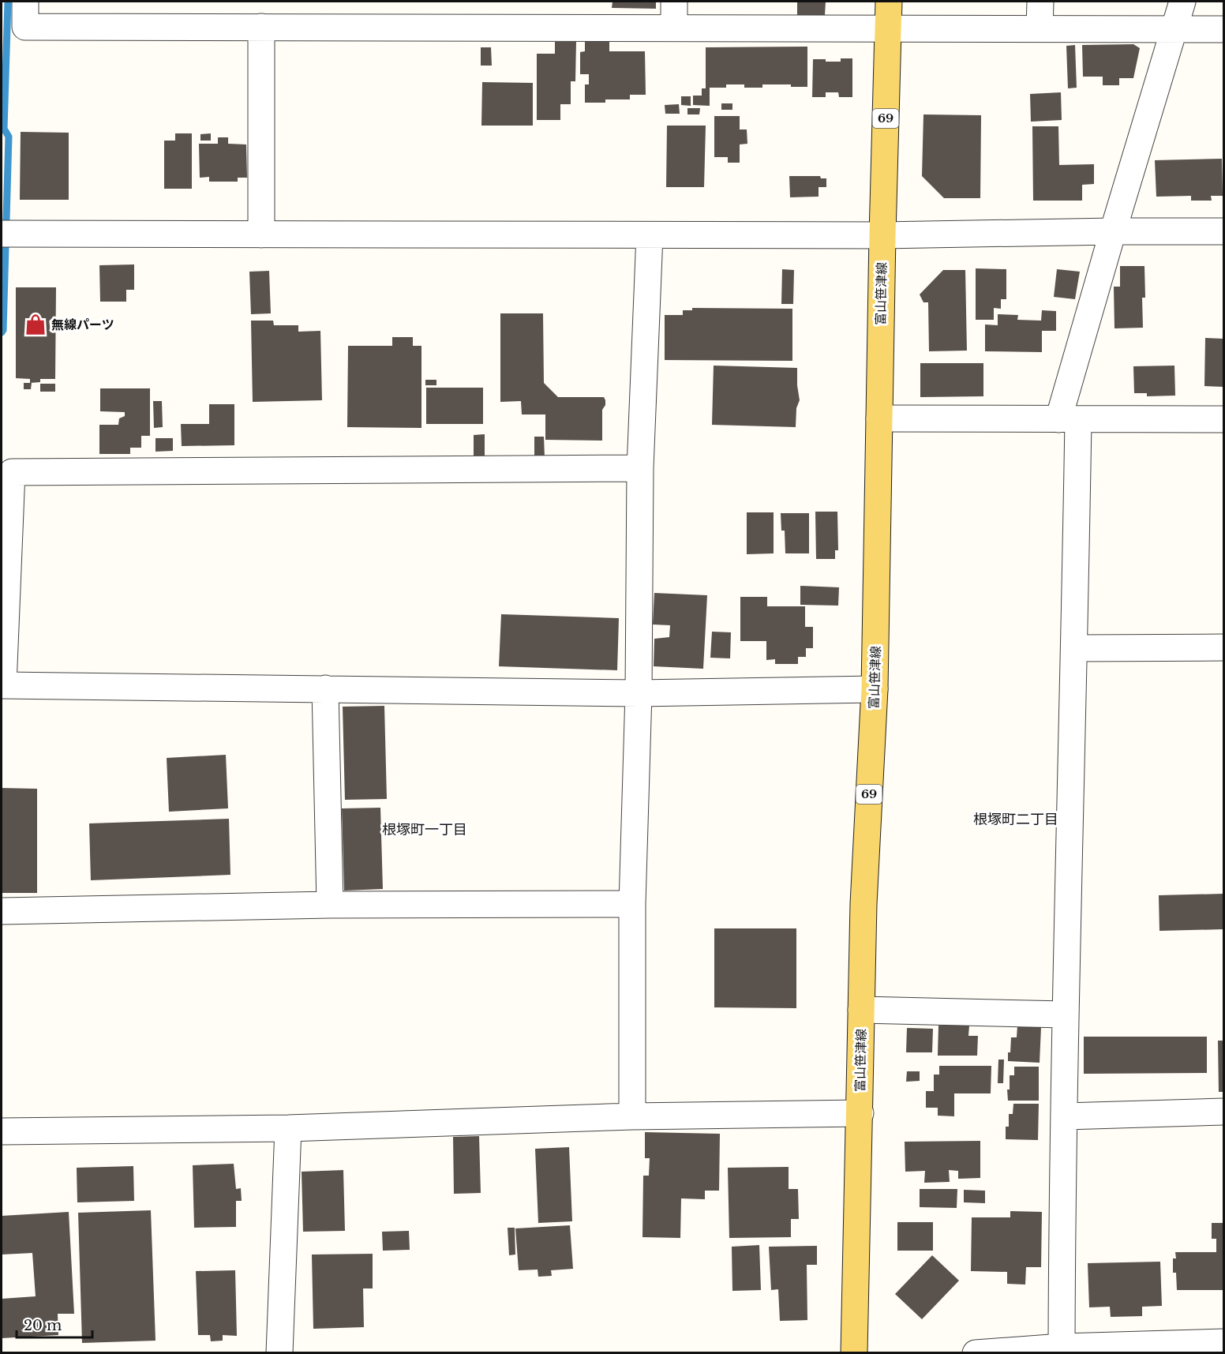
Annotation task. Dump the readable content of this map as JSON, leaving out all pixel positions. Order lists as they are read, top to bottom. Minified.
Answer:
{"streets":{"main road":["69","富山笹津線"]},"districts":["根塚町二丁目","根塚町一丁目"],"places":{"shop":["無線パーツ"]},"scale_bar":"20 m"}
